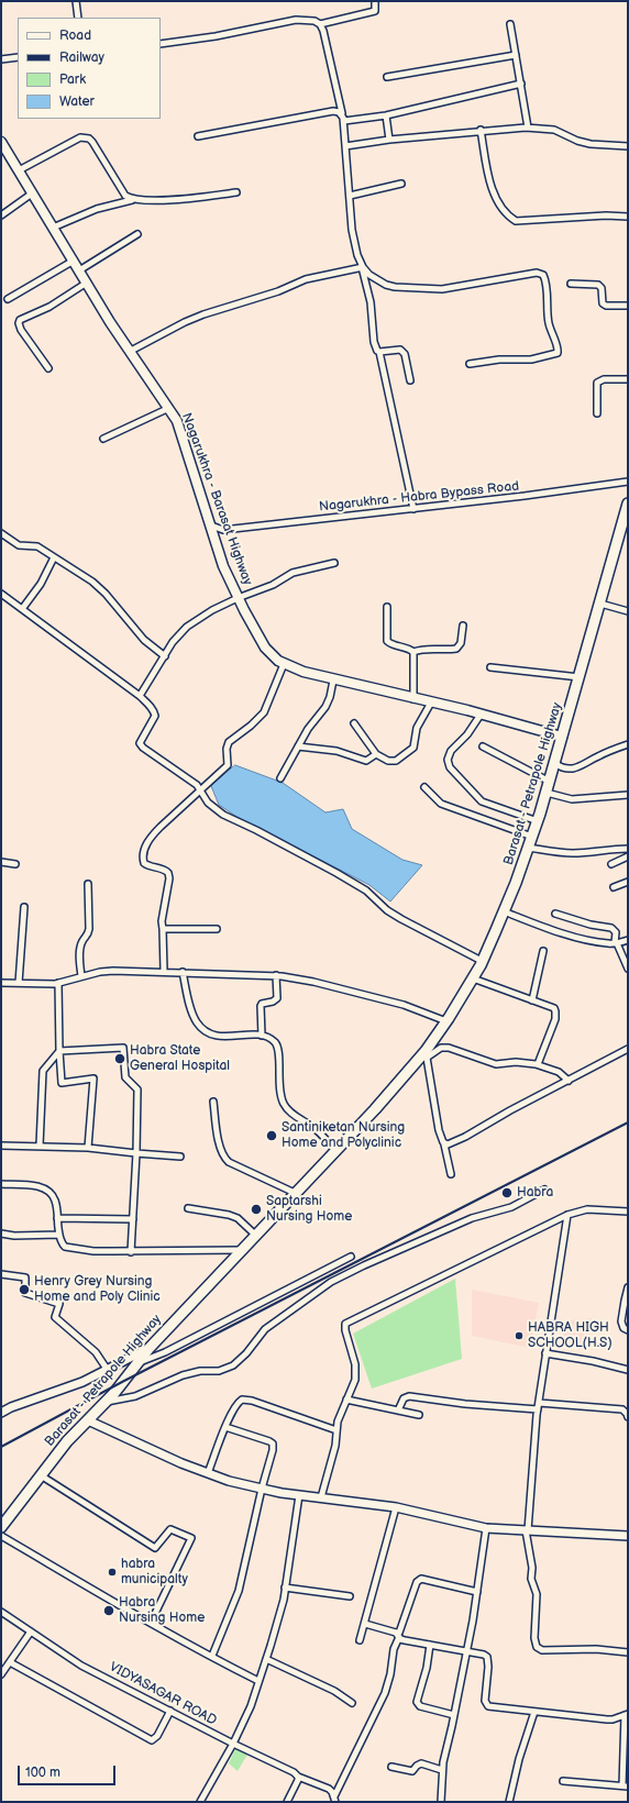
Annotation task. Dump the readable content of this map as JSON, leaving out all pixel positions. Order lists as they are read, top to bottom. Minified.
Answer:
{"streets":{"highway":["Barasat - Petrapole Highway"],"main road":["Nagarukhra - Barasat Highway"],"street":["Nagarukhra - Habra Bypass Road","VIDYASAGAR ROAD"]},"crossings":[["Nagarukhra - Habra Bypass Road","Nagarukhra - Barasat Highway"],["Nagarukhra - Barasat Highway","Barasat - Petrapole Highway"]],"places":["Habra State General Hospital","Santiniketan Nursing Home and Polyclinic","Habra","Saptarshi Nursing Home","Henry Grey Nursing Home and Poly Clinic","HABRA HIGH SCHOOL(H.S)","habra municipalty","Habra Nursing Home"],"legend":["Road","Railway","Park","Water"],"scale_bar":"100 m"}
